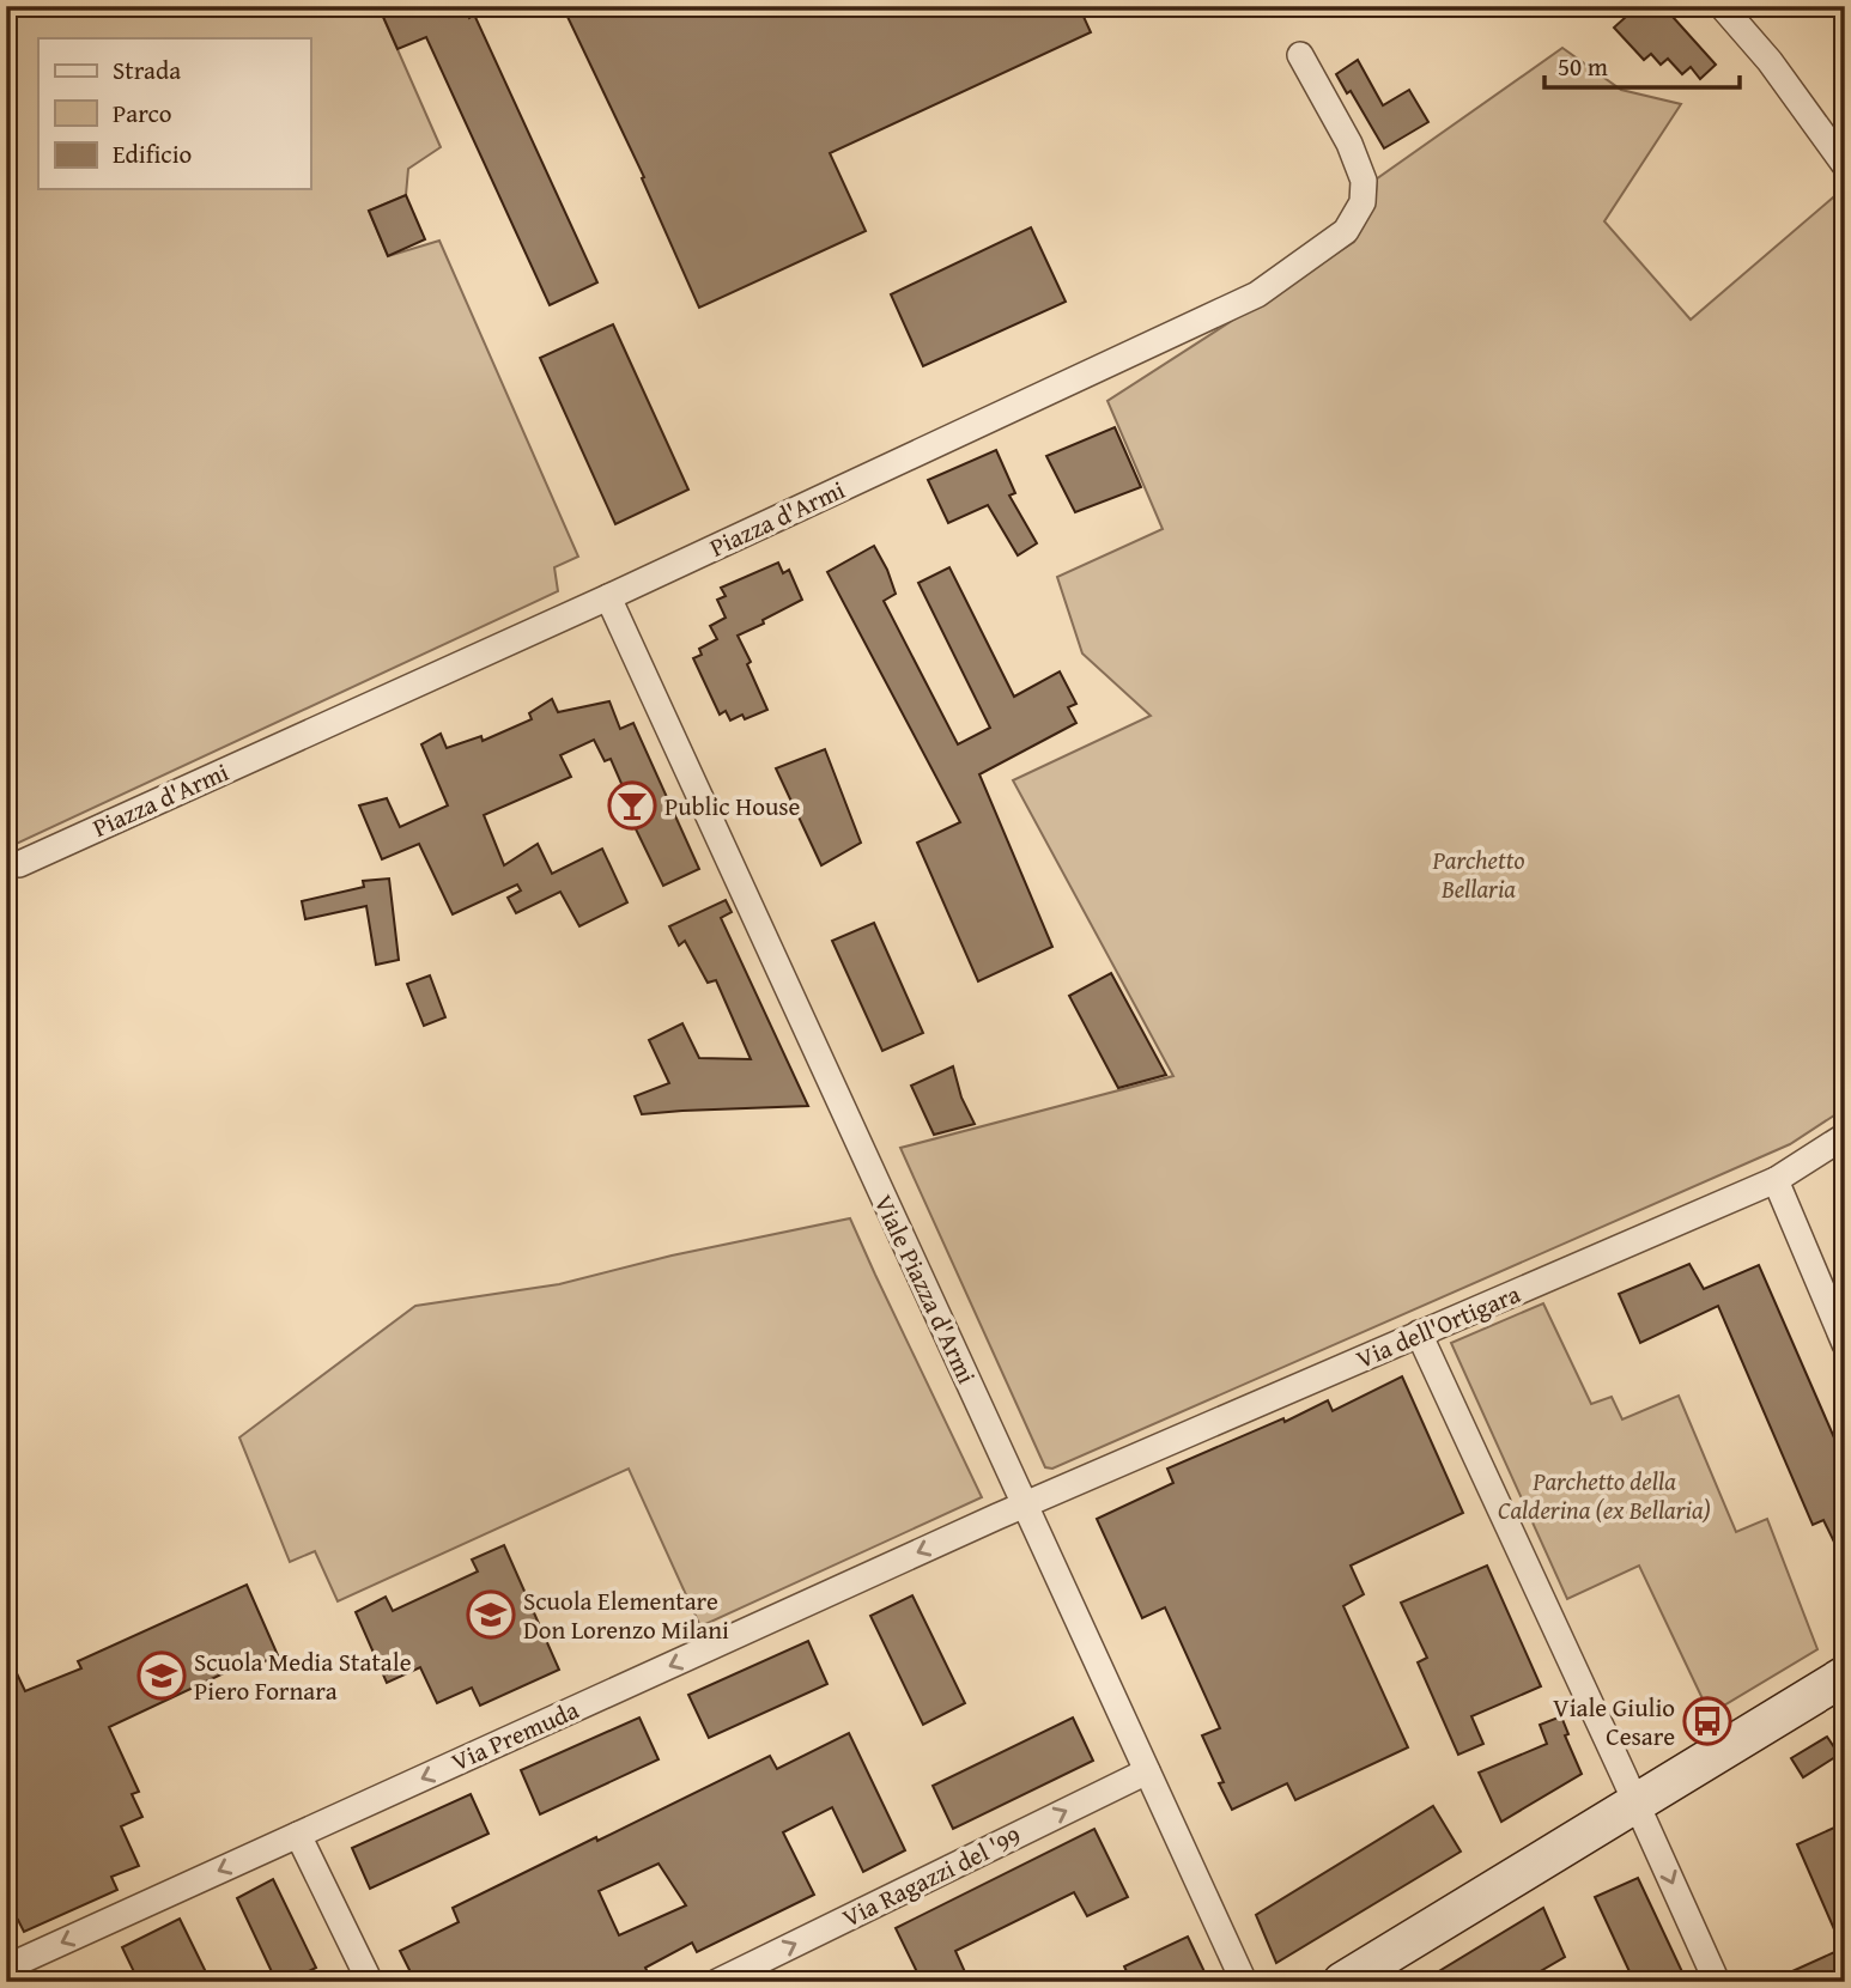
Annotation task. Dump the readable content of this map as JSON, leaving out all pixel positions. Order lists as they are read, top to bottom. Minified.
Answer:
{"streets":{"street":["Piazza d'Armi","Viale Piazza d'Armi","Via dell'Ortigara","Via Premuda","Via Ragazzi del '99"]},"crossings":[["Piazza d'Armi","Viale Piazza d'Armi"],["Viale Piazza d'Armi","Via dell'Ortigara"],["Viale Piazza d'Armi","Via Premuda"],["Viale Piazza d'Armi","Via Ragazzi del '99"],["Via dell'Ortigara","Via Premuda"]],"one_way":["Via Premuda","Via Ragazzi del '99"],"parks":["Parchetto Bellaria","Parchetto della Calderina (ex Bellaria)"],"places":{"bar":["Public House"],"school or university":["Scuola Elementare Don Lorenzo Milani","Scuola Media Statale Piero Fornara"],"bus stop":["Viale Giulio Cesare"]},"legend":["Strada","Parco","Edificio"],"scale_bar":"50 m"}
